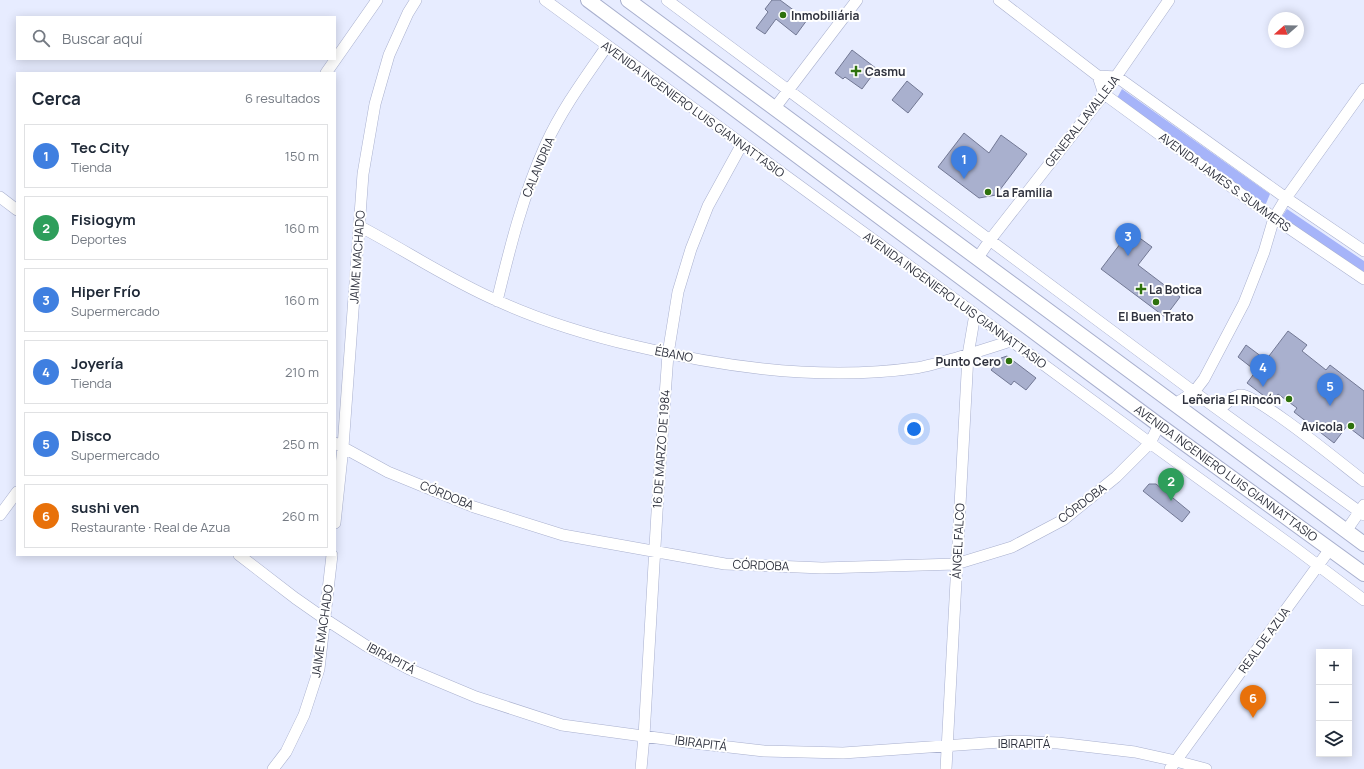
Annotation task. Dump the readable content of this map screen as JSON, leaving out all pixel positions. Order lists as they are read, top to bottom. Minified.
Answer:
{"streets":{"main road":["AVENIDA INGENIERO LUIS GIANNATTASIO"],"street":["GENERAL LAVALLEJA","CALANDRIA","AVENIDA JAMES S. SUMMERS","JAIME MACHADO","ÉBANO","16 DE MARZO DE 1984","CÓRDOBA","ÁNGEL FALCO","REAL DE AZUA","IBIRAPITÁ"]},"crossings":[["AVENIDA INGENIERO LUIS GIANNATTASIO","GENERAL LAVALLEJA"],["AVENIDA INGENIERO LUIS GIANNATTASIO","CALANDRIA"],["AVENIDA INGENIERO LUIS GIANNATTASIO","ÉBANO"],["AVENIDA INGENIERO LUIS GIANNATTASIO","16 DE MARZO DE 1984"],["AVENIDA INGENIERO LUIS GIANNATTASIO","CÓRDOBA"],["AVENIDA INGENIERO LUIS GIANNATTASIO","ÁNGEL FALCO"],["AVENIDA INGENIERO LUIS GIANNATTASIO","REAL DE AZUA"],["GENERAL LAVALLEJA","AVENIDA JAMES S. SUMMERS"],["CALANDRIA","ÉBANO"],["JAIME MACHADO","ÉBANO"],["JAIME MACHADO","CÓRDOBA"],["JAIME MACHADO","IBIRAPITÁ"],["ÉBANO","16 DE MARZO DE 1984"],["ÉBANO","ÁNGEL FALCO"],["16 DE MARZO DE 1984","CÓRDOBA"],["16 DE MARZO DE 1984","IBIRAPITÁ"],["CÓRDOBA","ÁNGEL FALCO"],["ÁNGEL FALCO","IBIRAPITÁ"],["REAL DE AZUA","IBIRAPITÁ"]],"places":{"other":["Inmobiliária","La Familia","El Buen Trato","Punto Cero","Leñeria El Rincón","Avicola"],"health":["Casmu","La Botica"]},"north":"left","page":{"search":"Buscar aquí","heading":["Cerca","6 resultados"],"list":[{"mark":"1","name":"Tec City","note":"Tienda","value":"150 m"},{"mark":"2","name":"Fisiogym","note":"Deportes","value":"160 m"},{"mark":"3","name":"Hiper Frío","note":"Supermercado","value":"160 m"},{"mark":"4","name":"Joyería","note":"Tienda","value":"210 m"},{"mark":"5","name":"Disco","note":"Supermercado","value":"250 m"},{"mark":"6","name":"sushi ven","note":"Restaurante · Real de Azua","value":"260 m"}],"pins":["1","3","4","5","2","6"],"map_buttons":["+","−"]}}
